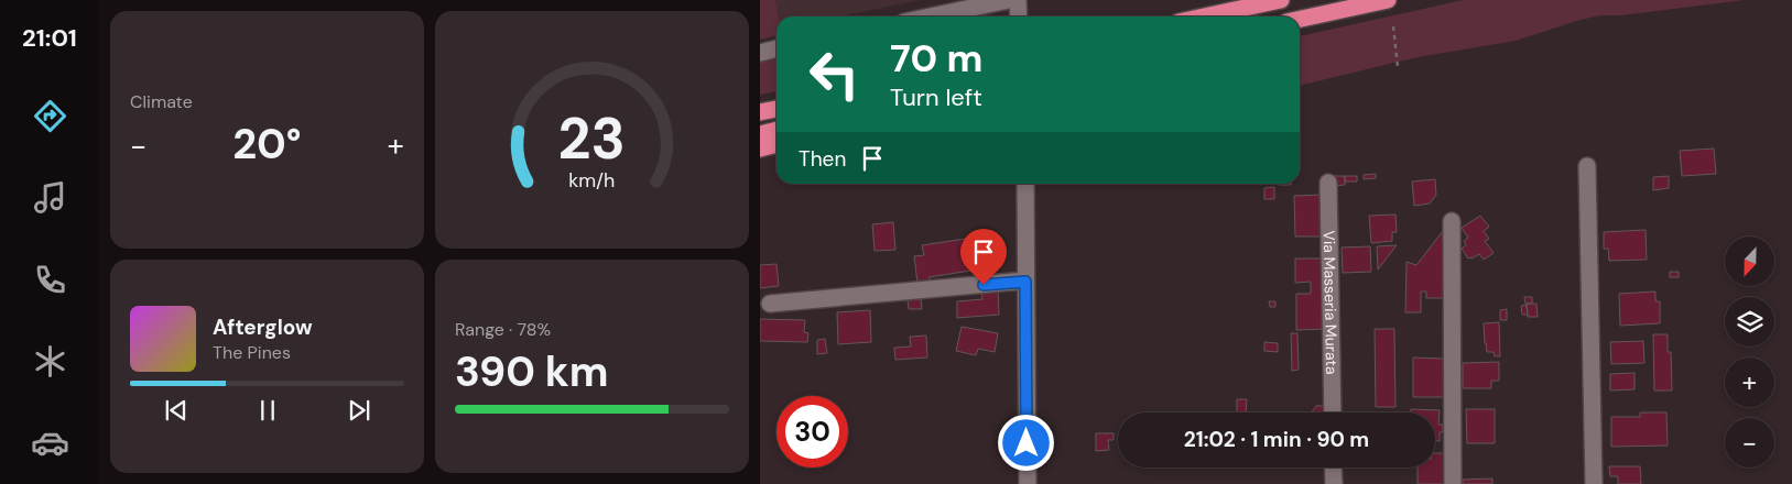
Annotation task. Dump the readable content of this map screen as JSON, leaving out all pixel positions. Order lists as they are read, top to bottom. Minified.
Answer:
{"streets":{"street":["Via Masseria Murata"]},"north":"bottom","page":{"tabs":"21:01","tile":["Climate",["Range · 78%","390 km"]],"turn":["70 m","Turn left"],"heat":["−","20°","+"],"then":"Then","map_buttons":["+","−"],"song":["Afterglow","The Pines"],"limit":"30","trip":"21:02 · 1 min · 90 m","gauge":["23","km/h"]}}
